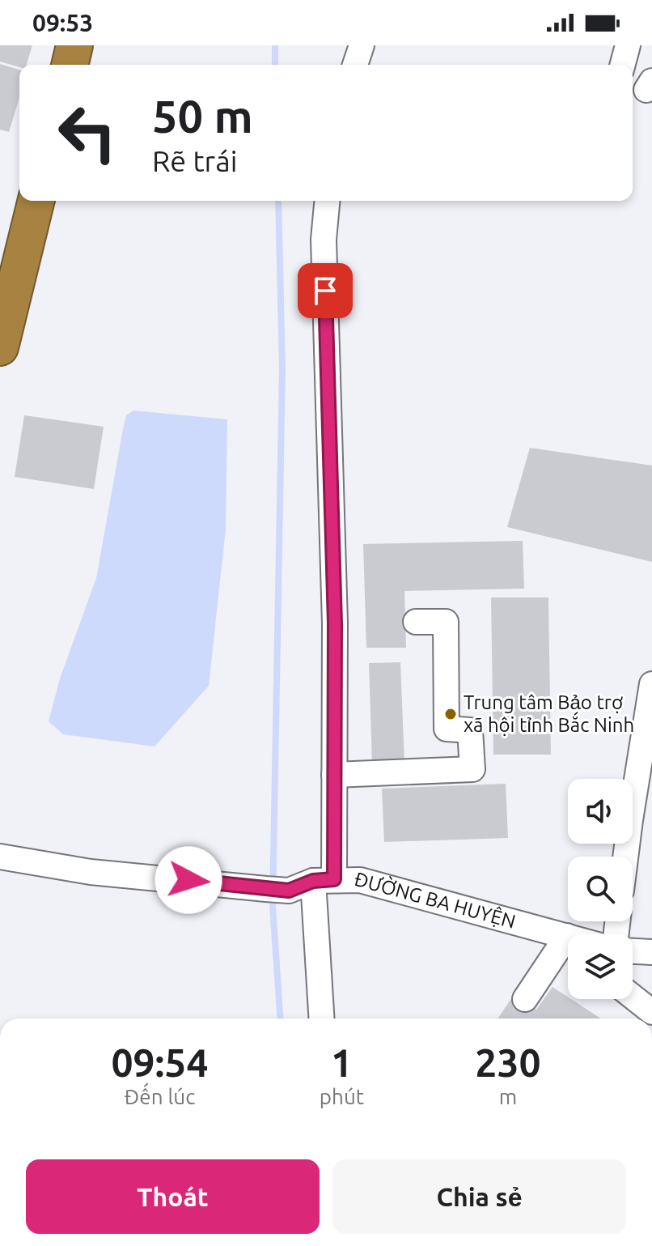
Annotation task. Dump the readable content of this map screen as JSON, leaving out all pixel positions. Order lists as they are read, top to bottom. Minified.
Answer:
{"streets":{"street":["ĐƯỜNG BA HUYỆN"]},"places":["Trung tâm Bảo trợ xã hội tỉnh Bắc Ninh"],"page":{"status":"09:53","turn":["50 m","Rẽ trái"],"eta":["09:54","Đến lúc","1","phút","230","m"],"buttons":["Thoát","Chia sẻ"]}}
